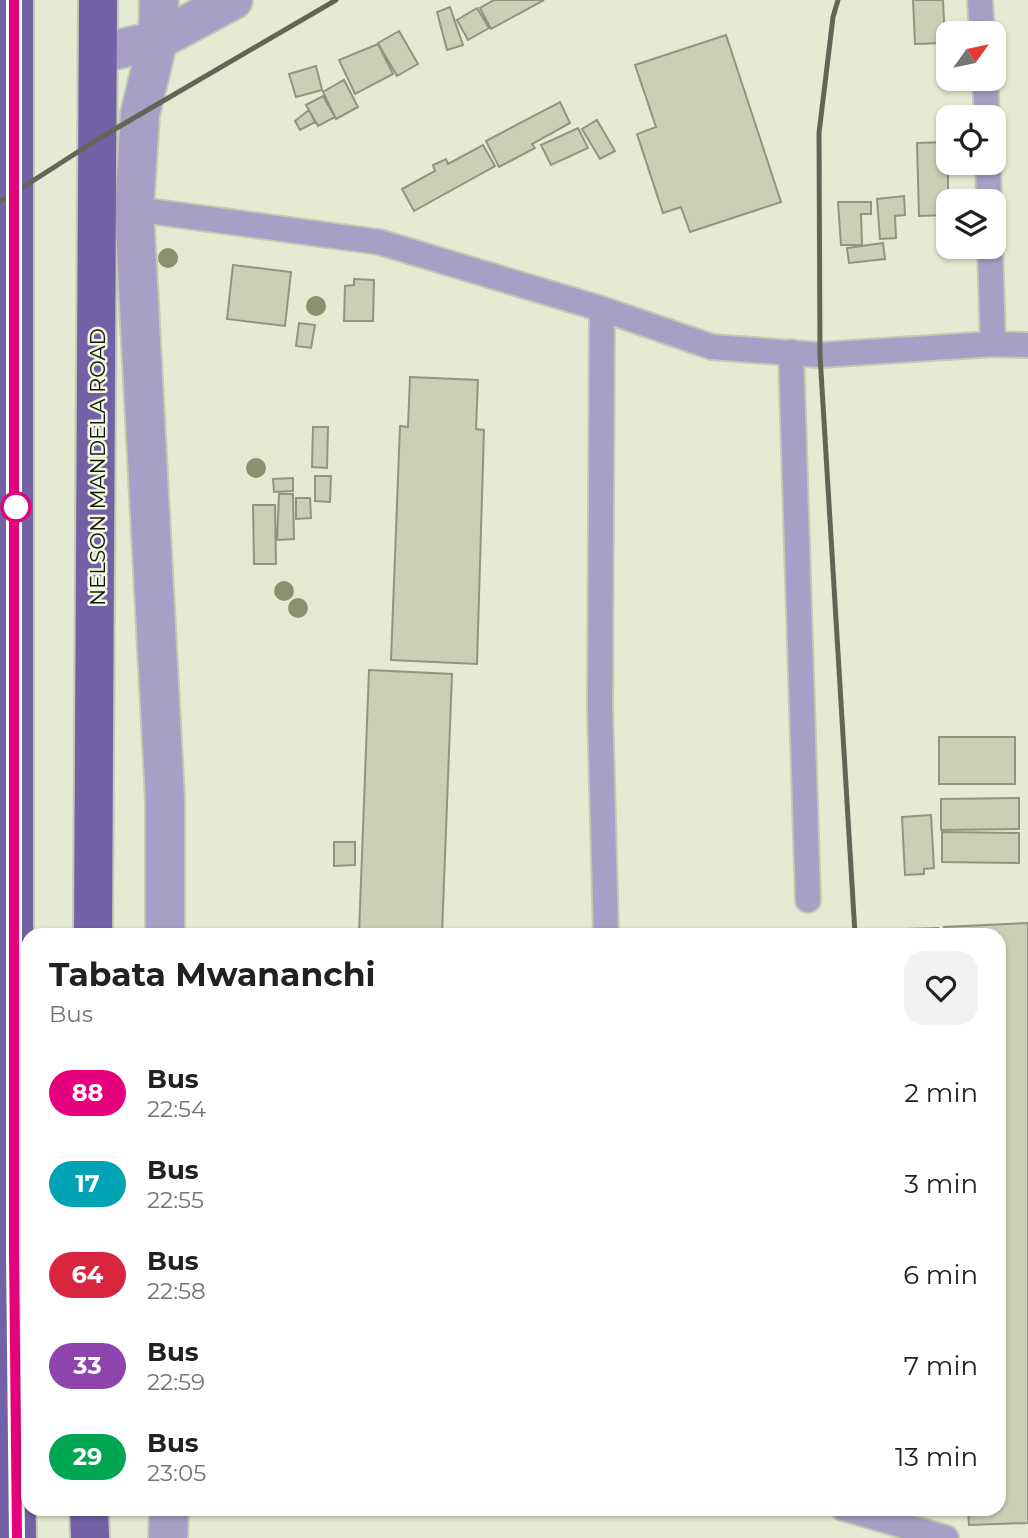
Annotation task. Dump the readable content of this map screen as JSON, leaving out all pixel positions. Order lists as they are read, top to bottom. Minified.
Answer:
{"streets":{"main road":["NELSON MANDELA ROAD"]},"lines":["bus line 88"],"north":"top right","page":{"heading":["Tabata Mwananchi","Bus"],"list":[{"mark":"88","name":"Bus","note":"22:54","value":"2 min"},{"mark":"17","name":"Bus","note":"22:55","value":"3 min"},{"mark":"64","name":"Bus","note":"22:58","value":"6 min"},{"mark":"33","name":"Bus","note":"22:59","value":"7 min"},{"mark":"29","name":"Bus","note":"23:05","value":"13 min"}]}}
